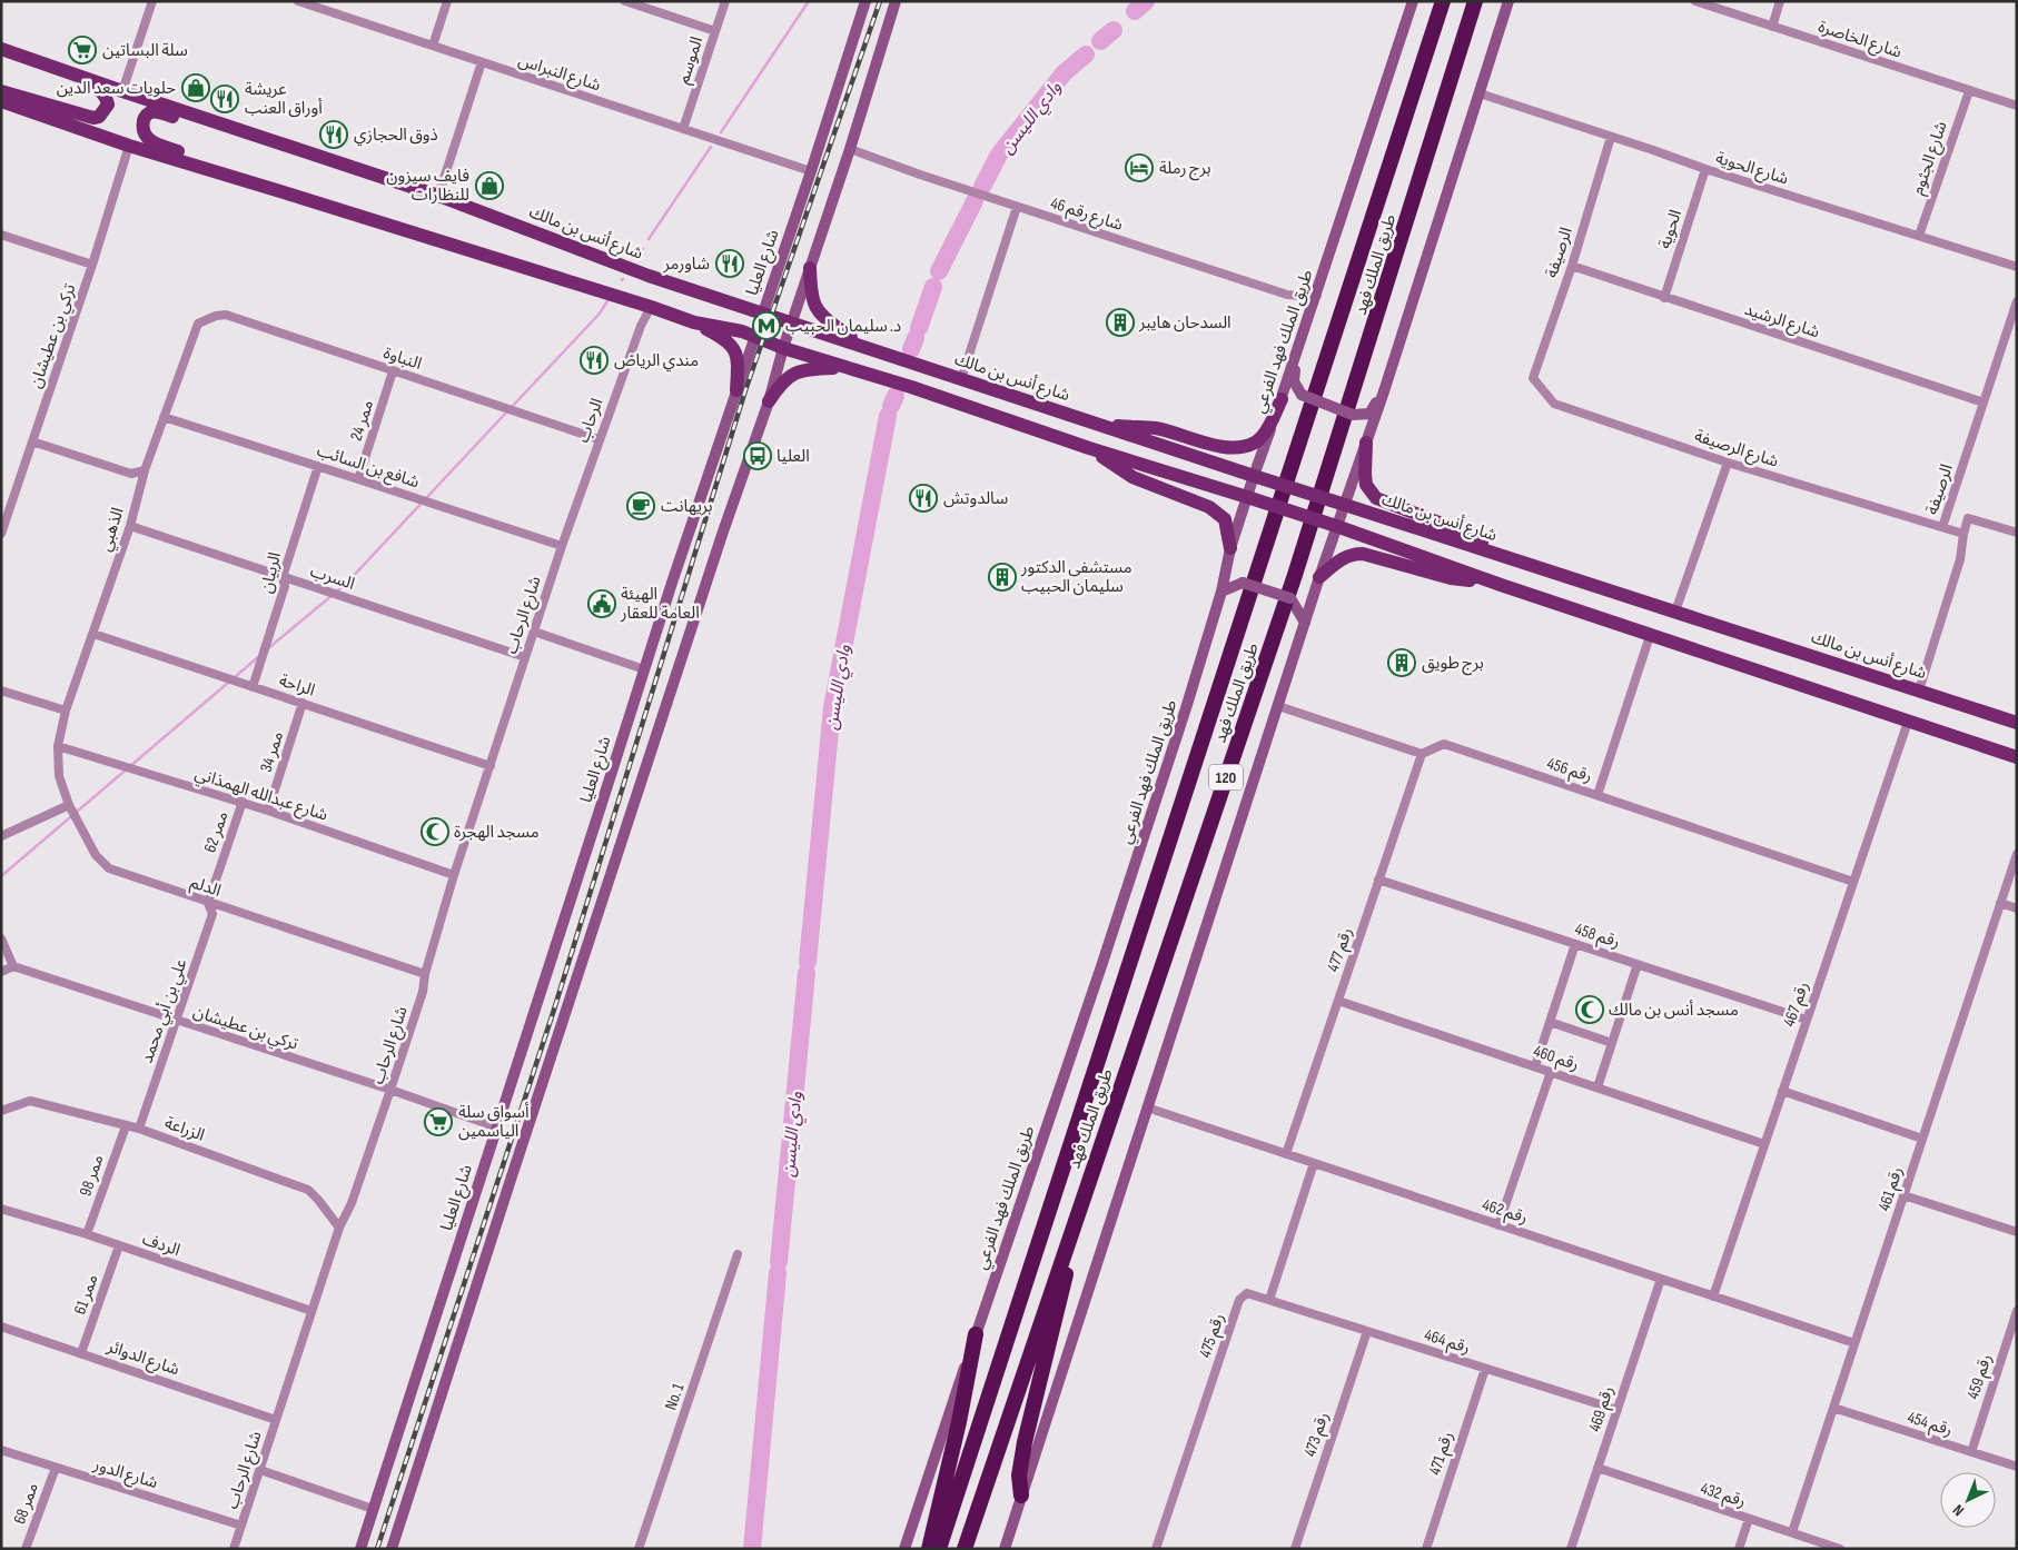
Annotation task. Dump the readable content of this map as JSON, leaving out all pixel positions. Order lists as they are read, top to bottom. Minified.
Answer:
{"streets":{"highway":["طريق الملك فهد","120"],"main road":["شارع أنس بن مالك","شارع العليا","طريق الملك فهد الفرعي"],"street":["شارع الخاصرة","الموسم","شارع النبراس","شارع الجثوم","شارع الحوية","شارع رقم 46","الحوية","الرصيفة","شارع الرشيد","تركي بن عطيشان","النباوة","ممر 24","الرحاب","شارع الرصيفة","شافع بن السائب","الذهبي","الربيان","السرب","شارع الرحاب","الراحة","ممر 34","رقم 456","شارع عبدالله الهمذاني","ممر 62","الدلم","رقم 458","رقم 477","رقم 467","علي بن أبي محمد","رقم 460","الزراعة","ممر 98","رقم 461","رقم 462","الردف","ممر 61","رقم 475","رقم 464","شارع الدوائر","رقم 459","No. 1","رقم 469","رقم 454","رقم 473","رقم 471","شارع الدور","رقم 432","ممر 68"]},"crossings":[["شارع الخاصرة","شارع الجثوم"],["الموسم","شارع النبراس"],["شارع النبراس","شارع العليا"],["شارع الجثوم","شارع الحوية"],["شارع الحوية","الحوية"],["شارع الحوية","الرصيفة"],["شارع رقم 46","طريق الملك فهد الفرعي"],["الحوية","شارع الرشيد"],["شارع أنس بن مالك","شارع العليا"],["شارع أنس بن مالك","طريق الملك فهد الفرعي"],["الرصيفة","شارع الرشيد"],["الرصيفة","شارع الرصيفة"],["شارع العليا","تركي بن عطيشان"],["تركي بن عطيشان","شارع الرحاب"],["تركي بن عطيشان","علي بن أبي محمد"],["النباوة","ممر 24"],["النباوة","الرحاب"],["النباوة","الذهبي"],["ممر 24","شافع بن السائب"],["الرحاب","شافع بن السائب"],["الرحاب","شارع الرحاب"],["شافع بن السائب","الذهبي"],["شافع بن السائب","الربيان"],["شافع بن السائب","شارع الرحاب"],["الذهبي","السرب"],["الذهبي","الراحة"],["الذهبي","شارع عبدالله الهمذاني"],["الذهبي","الدلم"],["الربيان","السرب"],["الربيان","الراحة"],["السرب","شارع الرحاب"],["شارع الرحاب","الراحة"],["شارع الرحاب","شارع عبدالله الهمذاني"],["شارع الرحاب","الدلم"],["شارع الرحاب","الزراعة"],["شارع الرحاب","الردف"],["شارع الرحاب","شارع الدوائر"],["شارع الرحاب","شارع الدور"],["الراحة","ممر 34"],["ممر 34","شارع عبدالله الهمذاني"],["رقم 456","رقم 477"],["رقم 456","رقم 467"],["شارع عبدالله الهمذاني","ممر 62"],["شارع عبدالله الهمذاني","الدلم"],["ممر 62","الدلم"],["ممر 62","علي بن أبي محمد"],["الدلم","علي بن أبي محمد"],["رقم 458","رقم 477"],["رقم 458","رقم 467"],["رقم 477","رقم 460"],["رقم 477","رقم 462"],["رقم 467","رقم 460"],["رقم 467","رقم 462"],["علي بن أبي محمد","الزراعة"],["الزراعة","ممر 98"],["ممر 98","الردف"],["رقم 461","رقم 462"],["رقم 461","رقم 454"],["رقم 461","رقم 432"],["رقم 462","رقم 469"],["الردف","ممر 61"],["ممر 61","شارع الدوائر"],["رقم 475","رقم 464"],["رقم 464","رقم 469"],["رقم 464","رقم 473"],["رقم 464","رقم 471"],["رقم 459","رقم 454"],["رقم 469","رقم 432"],["شارع الدور","ممر 68"]],"water":["وادي الليسن"],"places":{"supermarket":["سلة البساتين","أسواق سلة الياسمين"],"shop":["حلويات سعد الدين","فايف سيزون للنظارات"],"restaurant":["عريشة أوراق العنب","ذوق الحجازي","شاورمر","مندي الرياض","سالدوتش"],"hotel":["برج رملة"],"building":["السدحان هايبر","مستشفى الدكتور سليمان الحبيب","برج طويق"],"metro station":["د. سليمان الحبيب"],"bus stop":["العليا"],"cafe":["بريهانت"],"public building":["الهيئة العامة للعقار"],"mosque":["مسجد الهجرة","مسجد أنس بن مالك"]},"north":"bottom left"}
